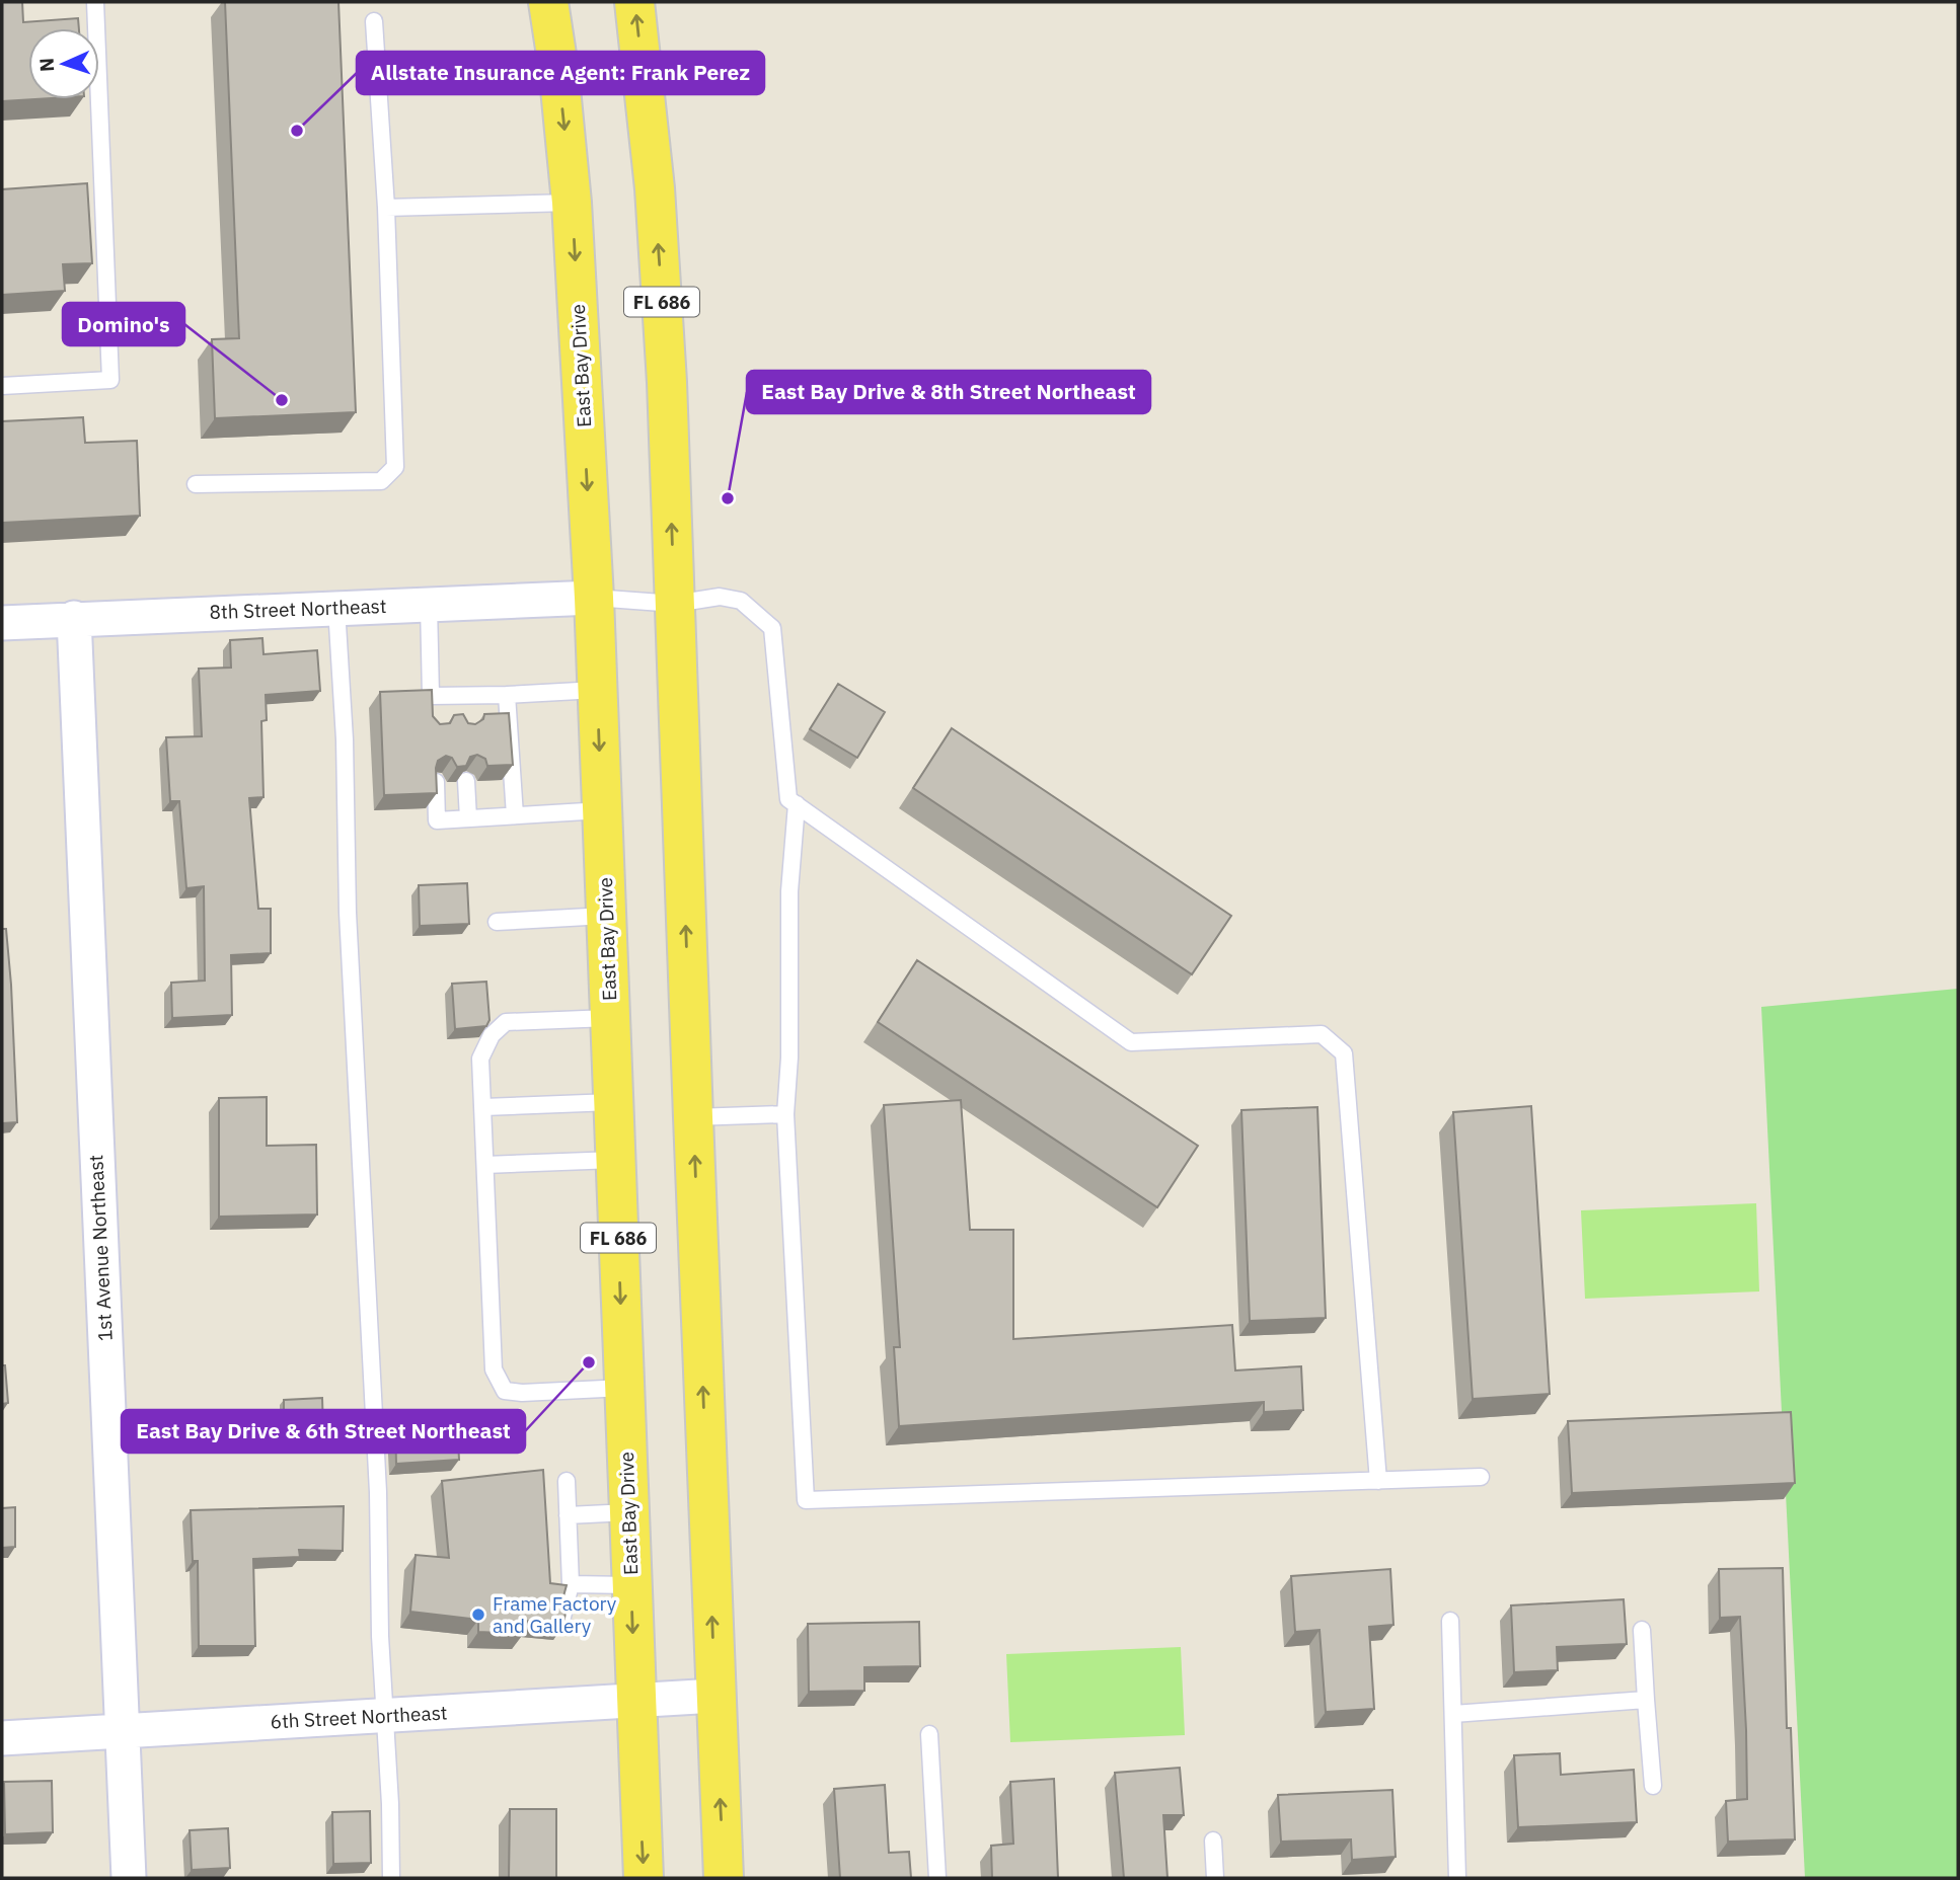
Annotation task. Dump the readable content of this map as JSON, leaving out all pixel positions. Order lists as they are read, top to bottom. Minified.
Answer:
{"streets":{"main road":["FL 686","East Bay Drive"],"street":["8th Street Northeast","1st Avenue Northeast","6th Street Northeast"]},"crossings":[["FL 686","6th Street Northeast"],["East Bay Drive","8th Street Northeast"],["East Bay Drive","6th Street Northeast"],["8th Street Northeast","1st Avenue Northeast"],["1st Avenue Northeast","6th Street Northeast"]],"places":["Allstate Insurance Agent: Frank Perez","Domino's","East Bay Drive & 8th Street Northeast","East Bay Drive & 6th Street Northeast","Frame Factory and Gallery"],"north":"left"}
